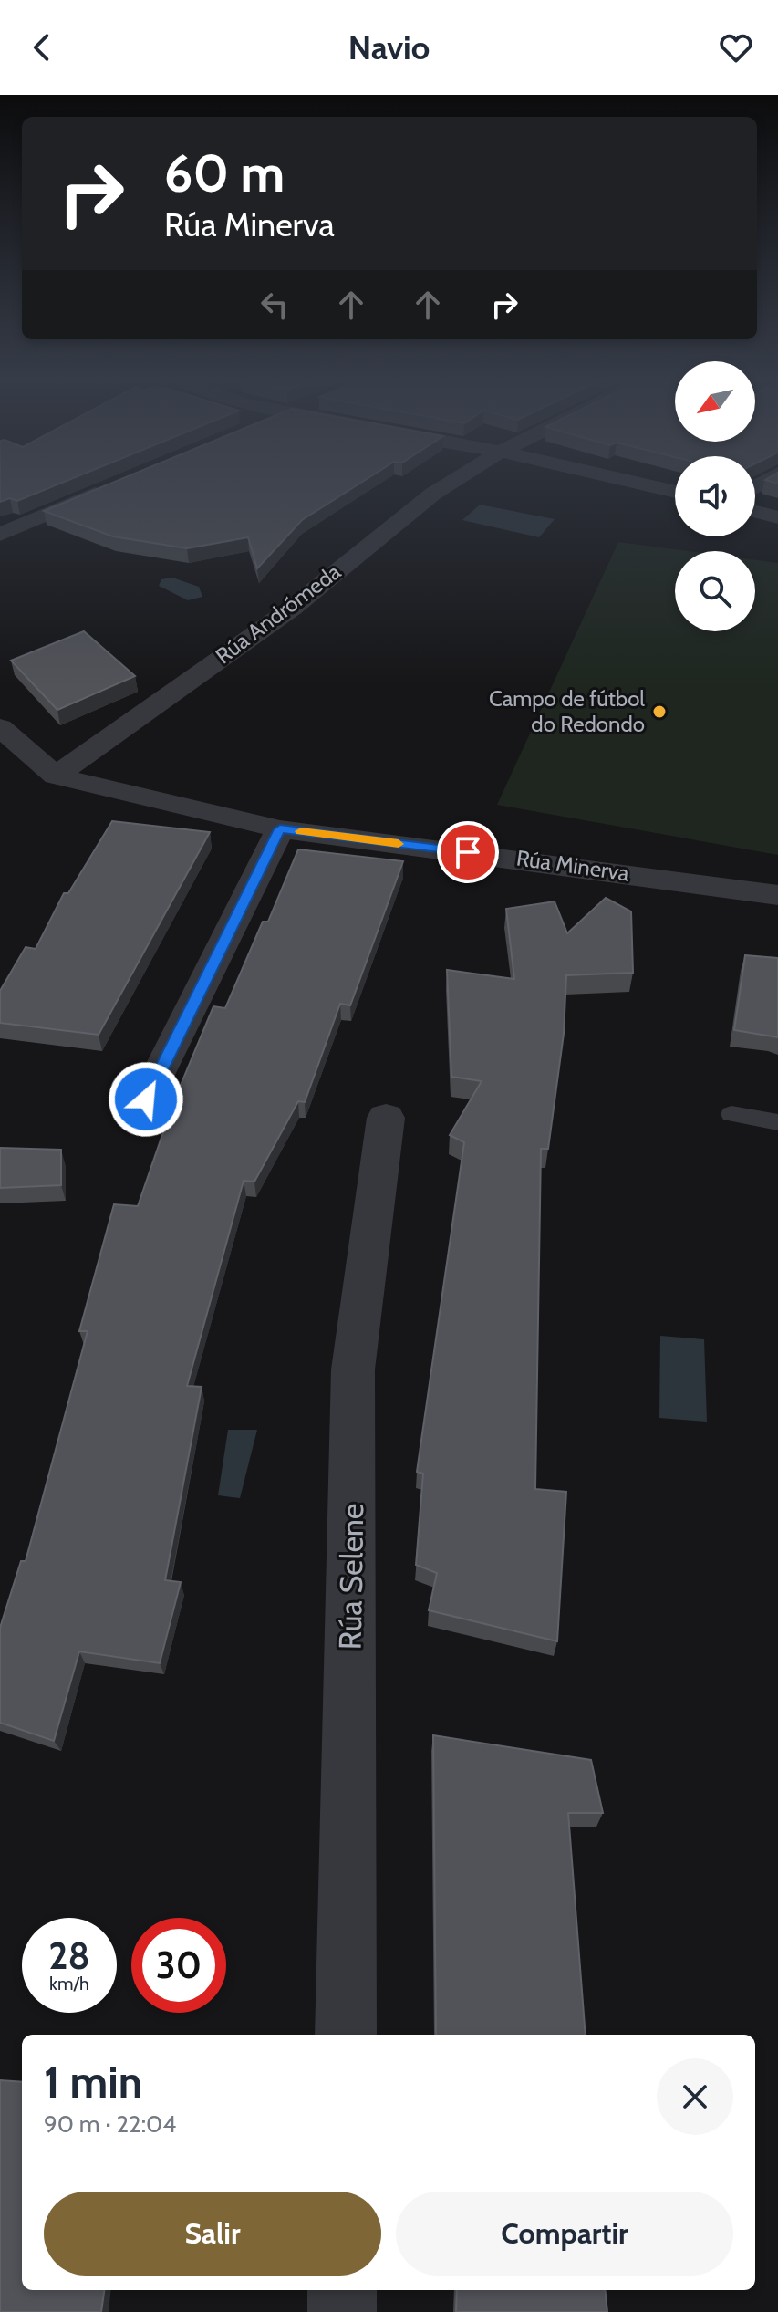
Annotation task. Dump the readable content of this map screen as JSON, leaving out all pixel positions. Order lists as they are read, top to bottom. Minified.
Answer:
{"streets":{"street":["Rúa Andrómeda","Rúa Minerva","Rúa Selene"]},"crossings":[["Rúa Andrómeda","Rúa Minerva"]],"places":["Campo de fútbol do Redondo"],"north":"bottom left","page":{"header":"Navio","turn":["60 m","Rúa Minerva"],"speed":"28 km/h","limit":"30","heading":["1 min","90 m · 22:04"],"buttons":["Salir","Compartir"]}}
